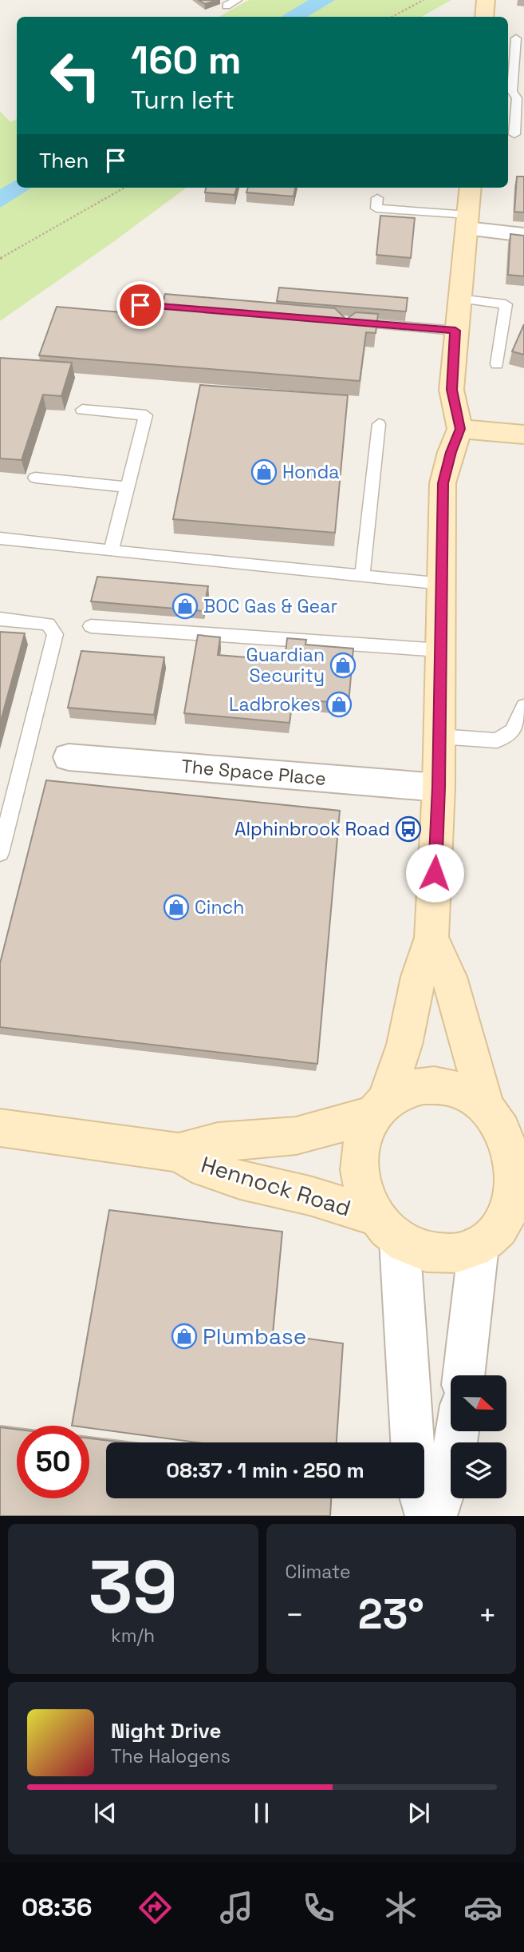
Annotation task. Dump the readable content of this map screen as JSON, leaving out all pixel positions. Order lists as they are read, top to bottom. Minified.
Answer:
{"streets":{"main road":["Hennock Road"],"street":["The Space Place"]},"places":{"shop":["Honda","BOC Gas & Gear","Guardian Security","Ladbrokes","Cinch","Plumbase"],"bus stop":["Alphinbrook Road"]},"north":"right","page":{"turn":["160 m","Turn left"],"then":"Then","limit":"50","trip":"08:37 · 1 min · 250 m","tile":[["39","km/h"],"Climate"],"heat":["−","23°","+"],"song":["Night Drive","The Halogens"],"tabs":"08:36"}}
